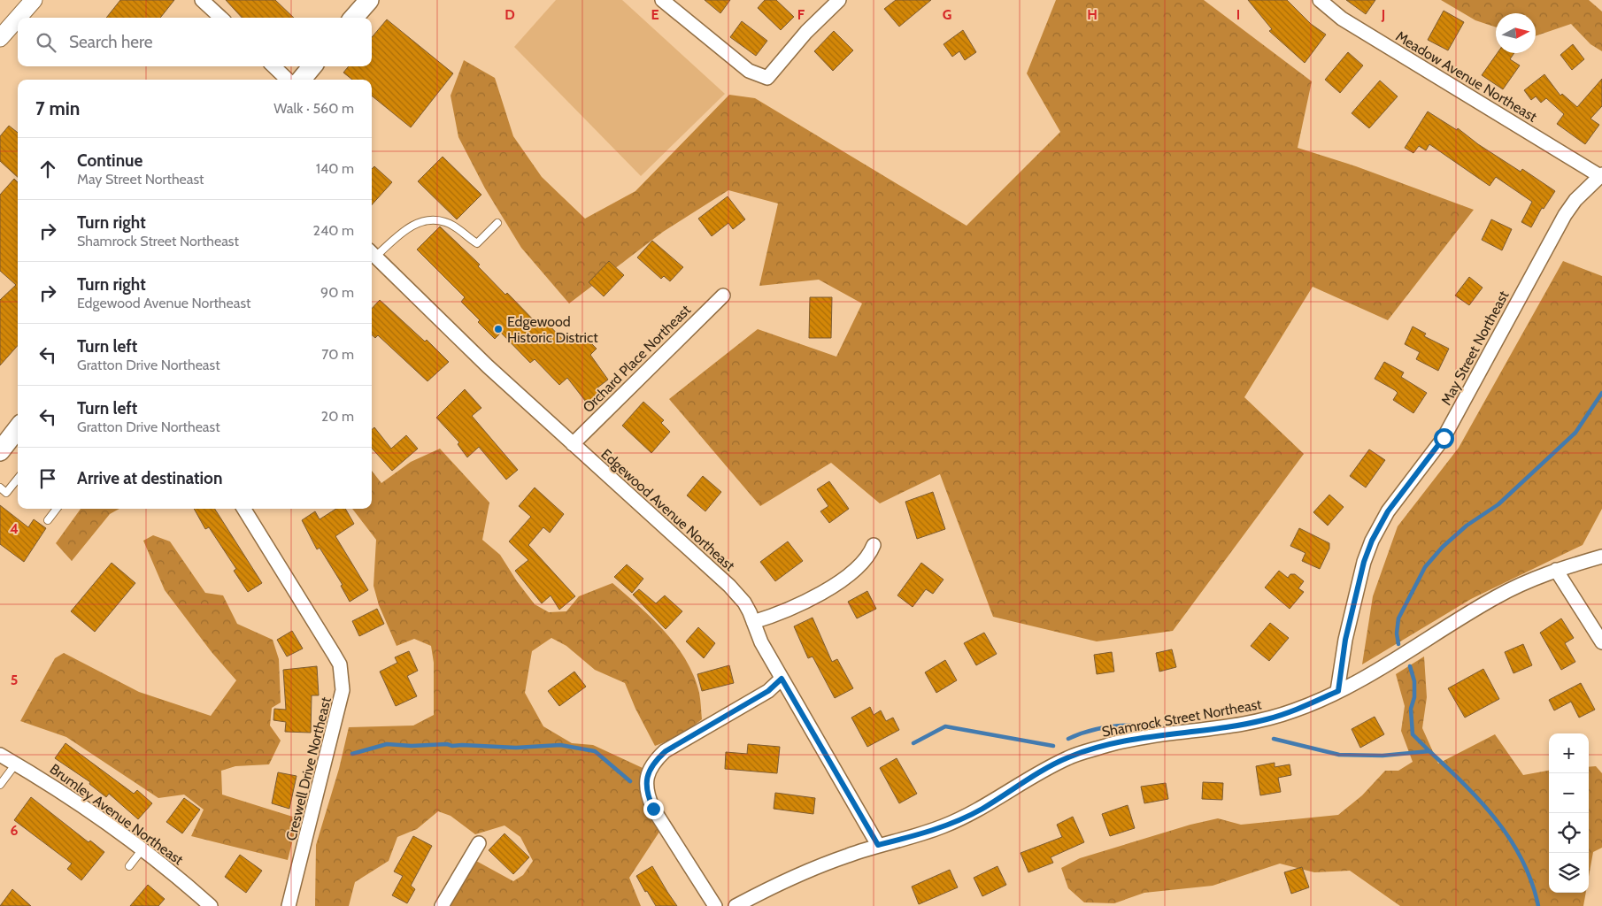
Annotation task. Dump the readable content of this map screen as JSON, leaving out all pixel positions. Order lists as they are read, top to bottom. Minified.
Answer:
{"streets":{"street":["Meadow Avenue Northeast","May Street Northeast","Orchard Place Northeast","Edgewood Avenue Northeast","Shamrock Street Northeast","Creswell Drive Northeast","Brumley Avenue Northeast"]},"crossings":[["Meadow Avenue Northeast","May Street Northeast"],["May Street Northeast","Shamrock Street Northeast"],["Orchard Place Northeast","Edgewood Avenue Northeast"],["Edgewood Avenue Northeast","Shamrock Street Northeast"]],"places":["Edgewood Historic District"],"north":"right","page":{"search":"Search here","heading":["7 min","Walk · 560 m"],"list":[["Continue","May Street Northeast","140 m"],["Turn right","Shamrock Street Northeast","240 m"],["Turn right","Edgewood Avenue Northeast","90 m"],["Turn left","Gratton Drive Northeast","70 m"],["Turn left","Gratton Drive Northeast","20 m"],"Arrive at destination"],"map_buttons":["+","−"]},"grid":{"columns":["D","E","F","G","H","I","J"],"rows":["4","5","6"]}}
